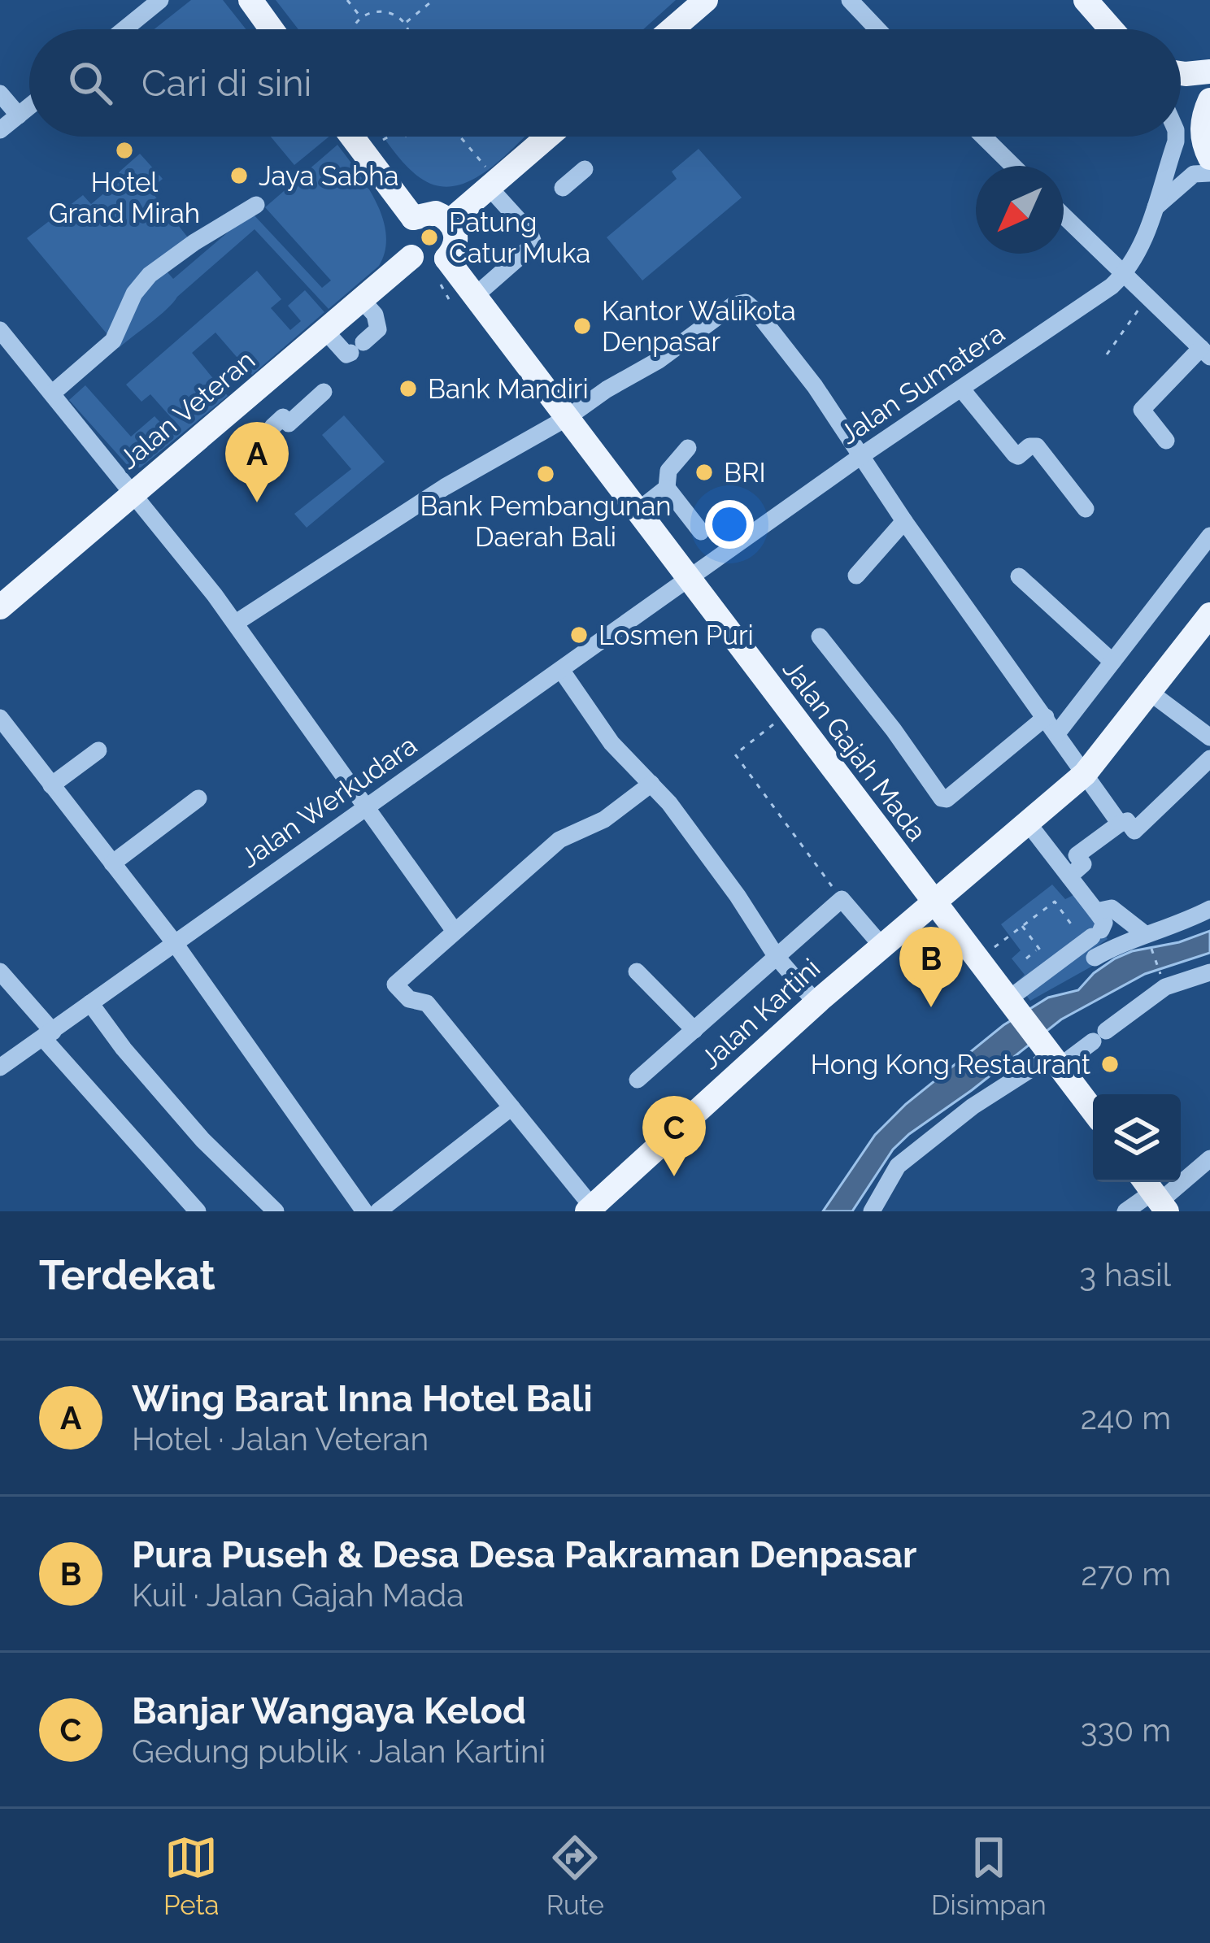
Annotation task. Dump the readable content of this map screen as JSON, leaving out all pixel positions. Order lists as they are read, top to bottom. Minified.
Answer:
{"streets":{"main road":["Jalan Veteran","Jalan Gajah Mada","Jalan Kartini"],"street":["Jalan Sumatera","Jalan Werkudara"]},"crossings":[["Jalan Sumatera","Jalan Gajah Mada"],["Jalan Sumatera","Jalan Werkudara"],["Jalan Veteran","Jalan Gajah Mada"],["Jalan Gajah Mada","Jalan Werkudara"],["Jalan Gajah Mada","Jalan Kartini"]],"places":["Hotel Grand Mirah","Jaya Sabha","Patung Catur Muka","Kantor Walikota Denpasar","Bank Mandiri","BRI","Bank Pembangunan Daerah Bali","Losmen Puri","Hong Kong Restaurant"],"north":"bottom left","page":{"search":"Cari di sini","pins":["A","B","C"],"heading":["Terdekat","3 hasil"],"list":[{"mark":"A","name":"Wing Barat Inna Hotel Bali","note":"Hotel · Jalan Veteran","value":"240 m"},{"mark":"B","name":"Pura Puseh & Desa Desa Pakraman Denpasar","note":"Kuil · Jalan Gajah Mada","value":"270 m"},{"mark":"C","name":"Banjar Wangaya Kelod","note":"Gedung publik · Jalan Kartini","value":"330 m"}],"nav":["Peta","Rute","Disimpan"]}}
